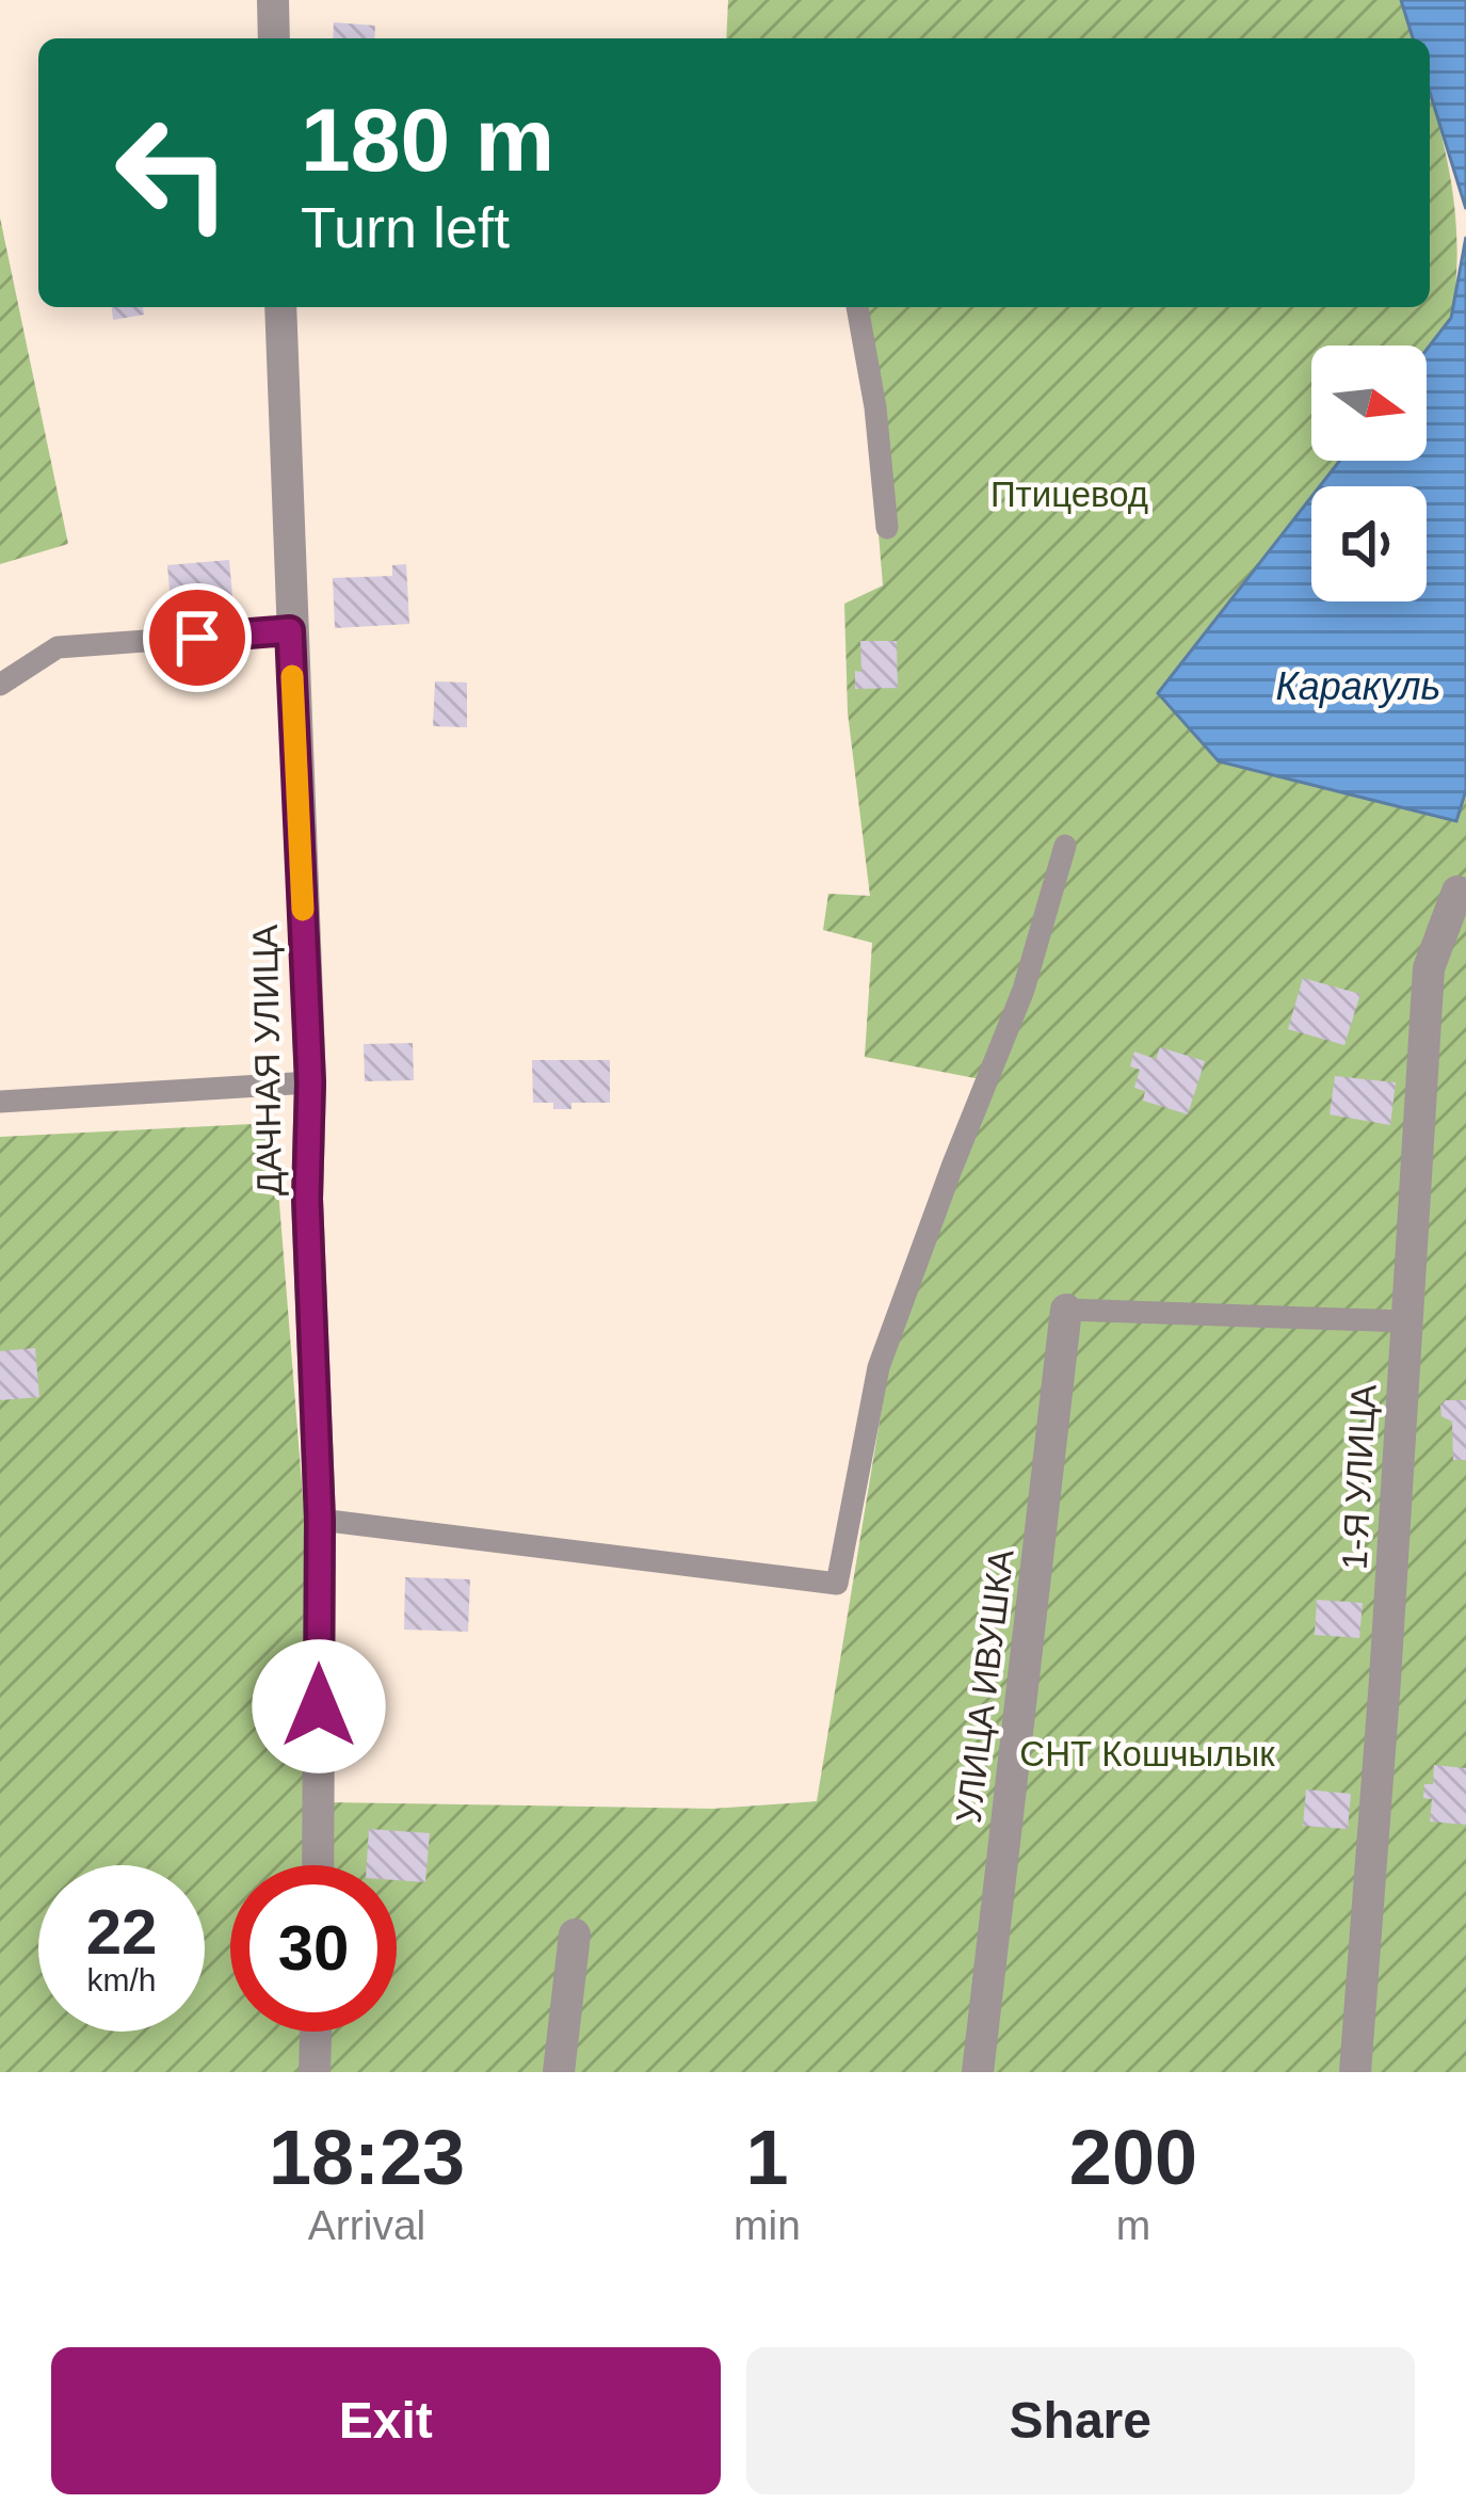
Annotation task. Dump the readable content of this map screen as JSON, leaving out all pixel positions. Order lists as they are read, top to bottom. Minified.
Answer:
{"streets":{"street":["ДАЧНАЯ УЛИЦА","1-Я УЛИЦА","УЛИЦА ИВУШКА"]},"water":["Каракуль"],"parks":["Птицевод","СНТ Кошчылык"],"north":"right","page":{"turn":["180 m","Turn left"],"speed":"22 km/h","limit":"30","eta":["18:23","Arrival","1","min","200","m"],"buttons":["Exit","Share"]}}
